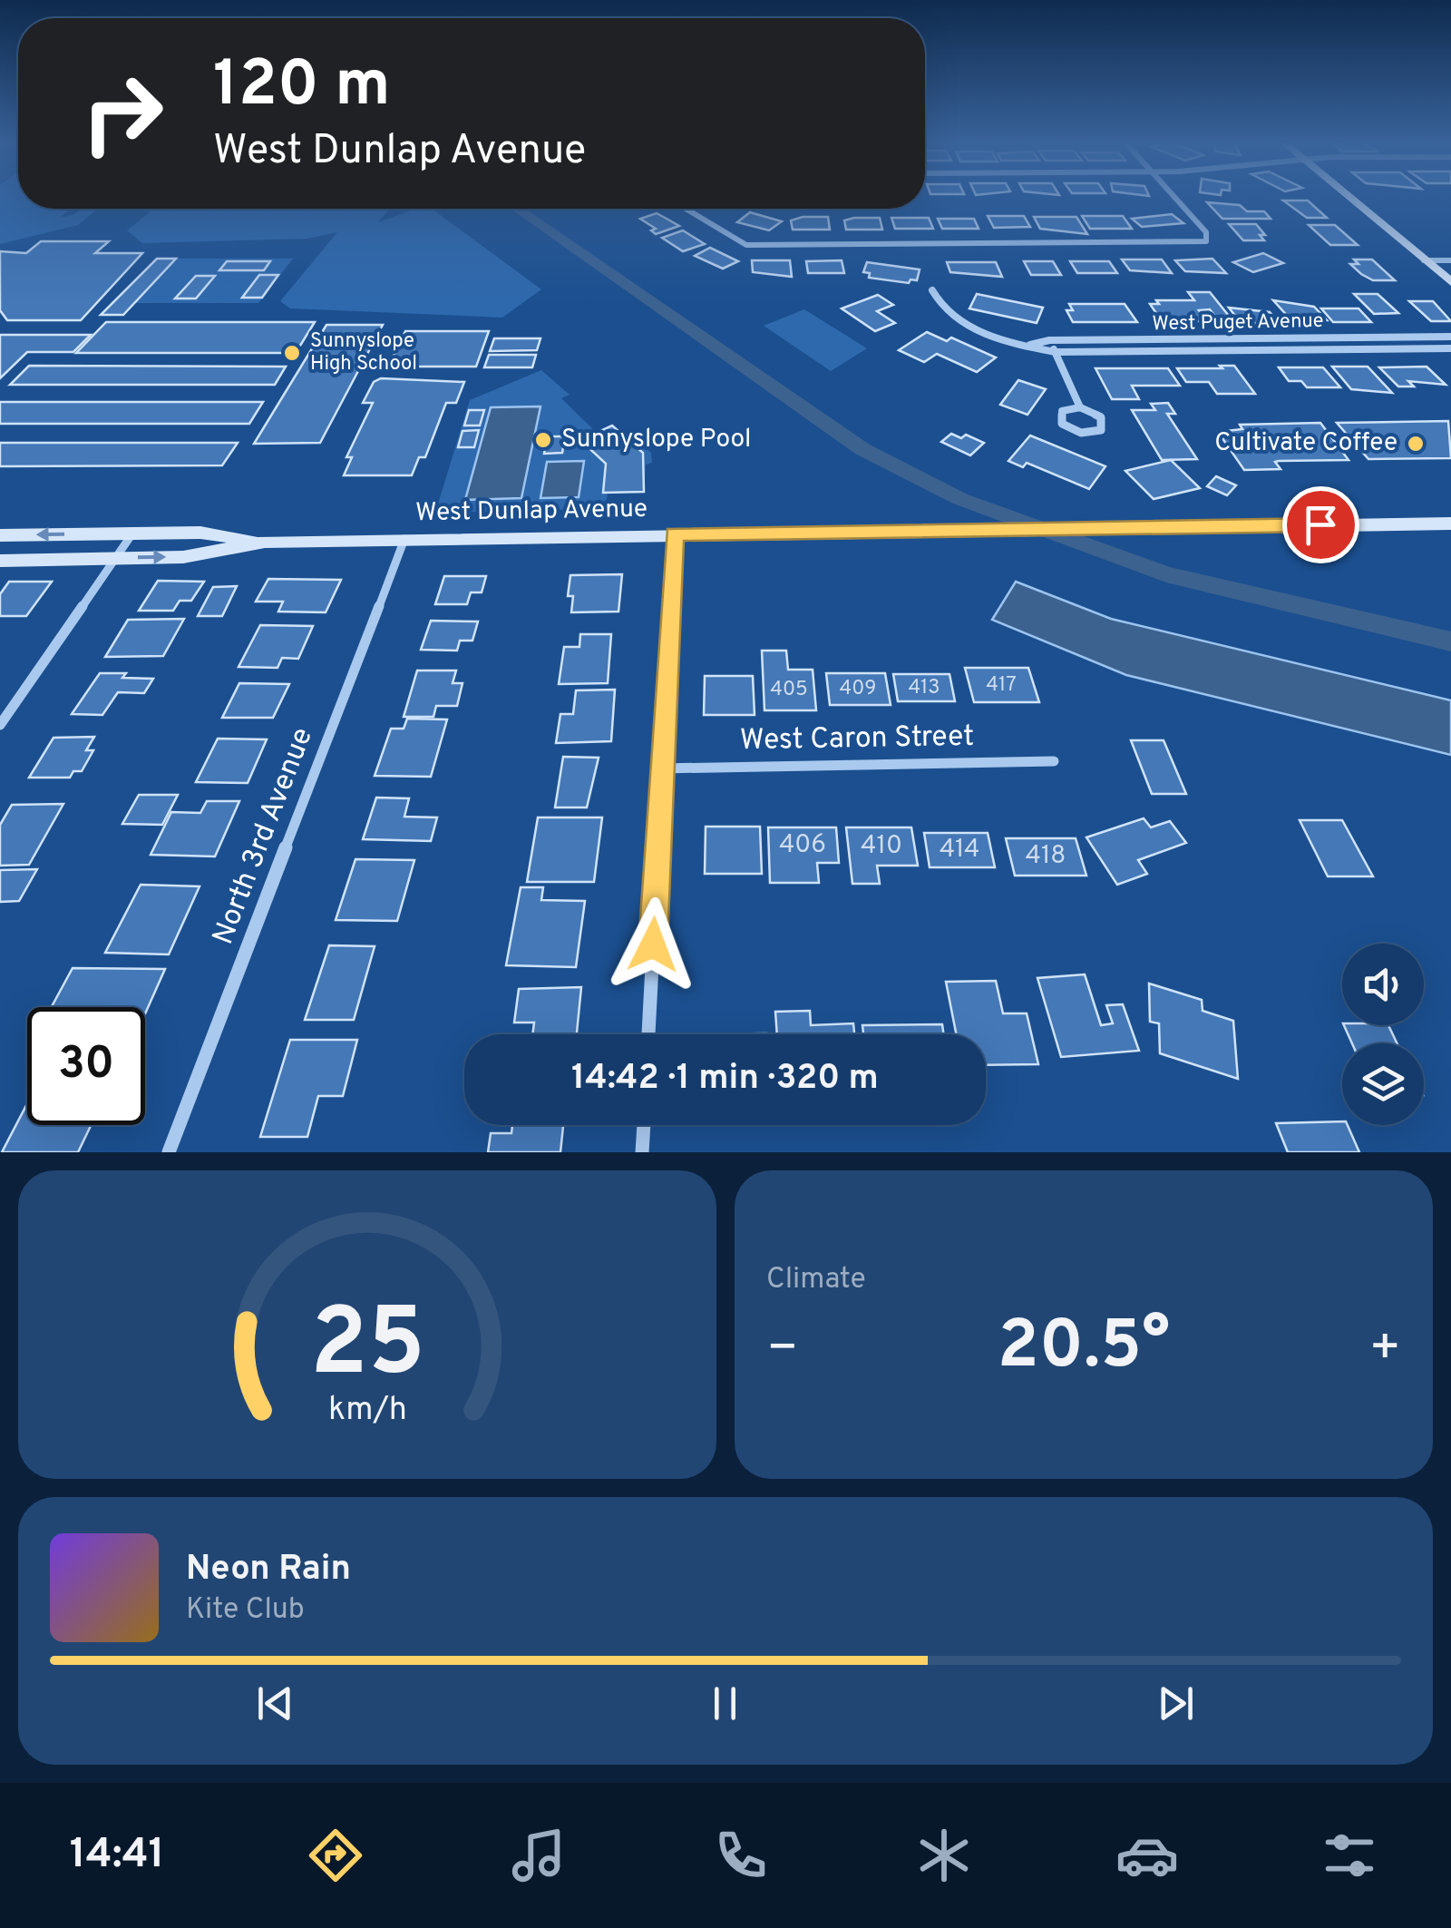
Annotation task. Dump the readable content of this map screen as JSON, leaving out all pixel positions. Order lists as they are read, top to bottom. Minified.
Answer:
{"streets":{"main road":["West Dunlap Avenue"],"street":["West Puget Avenue","West Caron Street","North 3rd Avenue"]},"crossings":[["West Dunlap Avenue","North 3rd Avenue"]],"places":["Sunnyslope High School","Sunnyslope Pool","Cultivate Coffee"],"house_numbers":["417","413","409","405","406","410","414","418"],"page":{"turn":["120 m","West Dunlap Avenue"],"limit":"30","trip":"14:42 · 1 min · 320 m","tile":"Climate","heat":["−","20.5°","+"],"song":["Neon Rain","Kite Club"],"tabs":"14:41","gauge":["25","km/h"]}}
